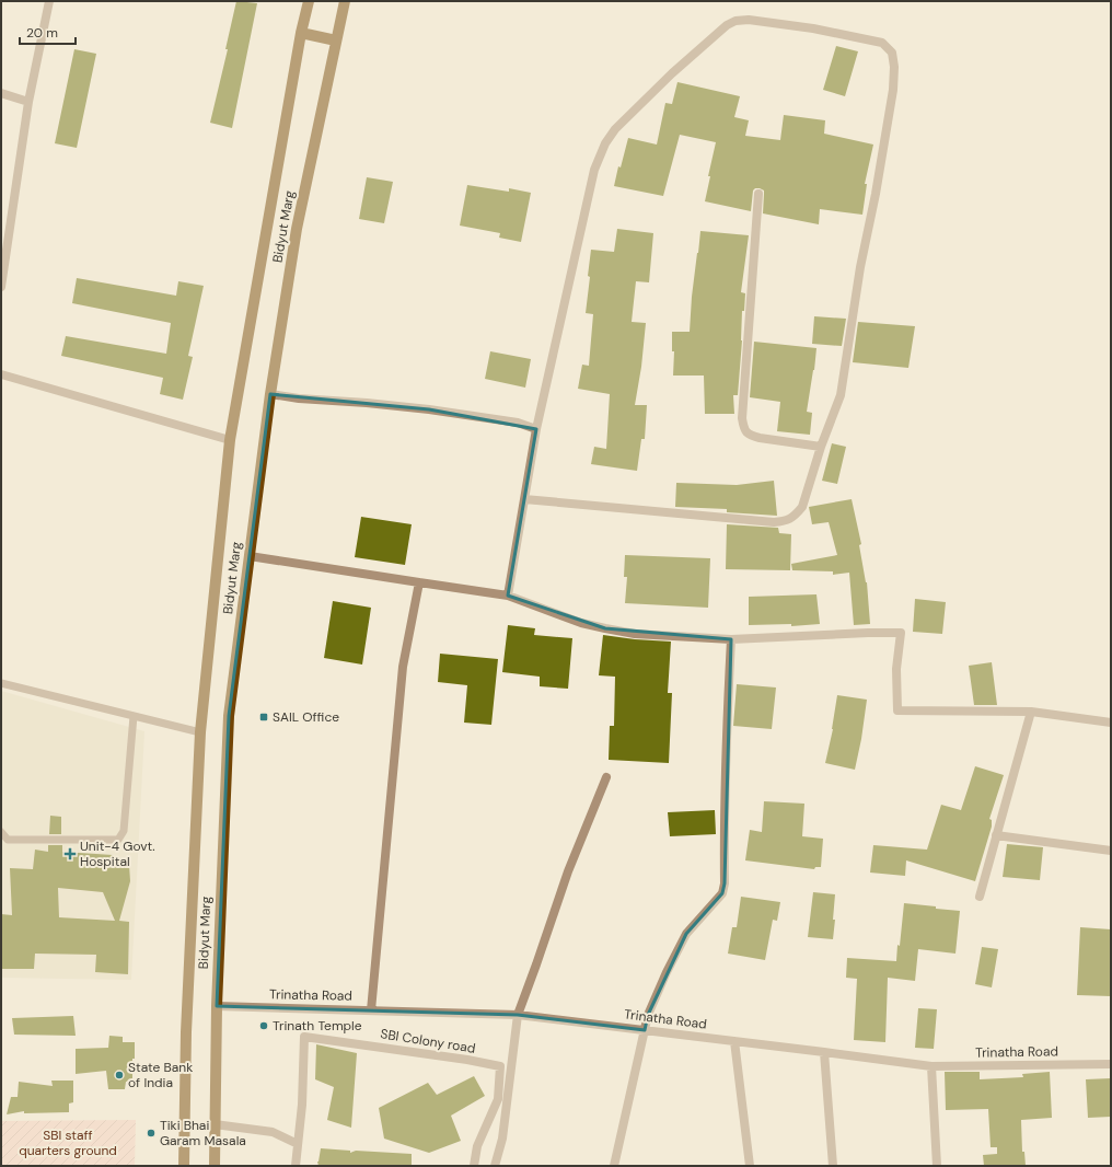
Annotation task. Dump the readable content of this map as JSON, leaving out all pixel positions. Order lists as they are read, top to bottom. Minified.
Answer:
{"streets":{"main road":["Bidyut Marg"],"street":["Trinatha Road","SBI Colony road"]},"crossings":[["Bidyut Marg","Trinatha Road"]],"parks":["SBI staff quarters ground"],"places":{"transit":["SAIL Office"],"health":["Unit-4 Govt. Hospital"],"other":["Trinath Temple","State Bank of India","Tiki Bhai Garam Masala"]},"scale_bar":"20 m"}
